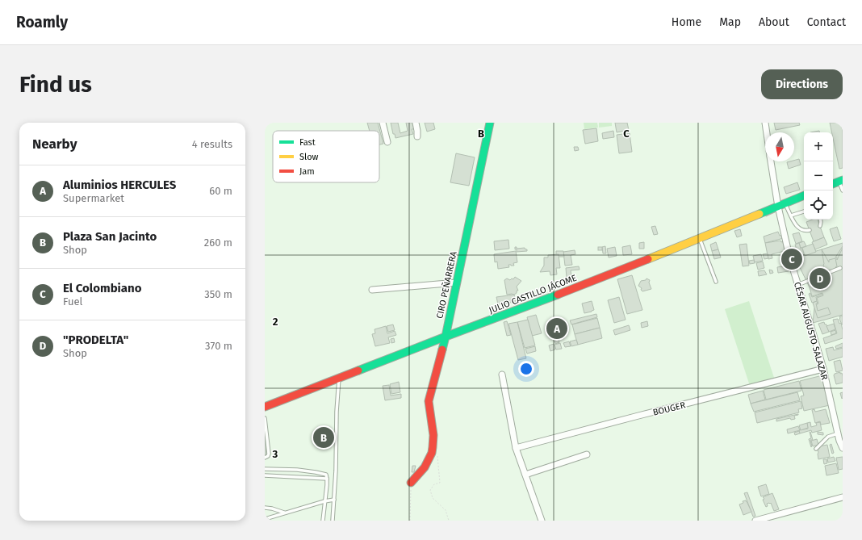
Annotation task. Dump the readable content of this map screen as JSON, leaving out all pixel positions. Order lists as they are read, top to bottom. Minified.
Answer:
{"streets":{"main road":["CIRO PEÑARRERA","JULIO CASTILLO JÁCOME"],"street":["CÉSAR AUGUSTO SALAZAR","BOUGER"]},"crossings":[["CIRO PEÑARRERA","JULIO CASTILLO JÁCOME"],["JULIO CASTILLO JÁCOME","CÉSAR AUGUSTO SALAZAR"],["CÉSAR AUGUSTO SALAZAR","BOUGER"]],"legend":["Fast","Slow","Jam"],"north":"bottom","page":{"header":"Roamly","nav":["Home","Map","About","Contact"],"buttons":"Directions","title":"Find us","heading":["Nearby","4 results"],"map_buttons":["+","−"],"list":[{"mark":"A","name":"Aluminios HERCULES","note":"Supermarket","value":"60 m"},{"mark":"B","name":"Plaza San Jacinto","note":"Shop","value":"260 m"},{"mark":"C","name":"El Colombiano","note":"Fuel","value":"350 m"},{"mark":"D","name":"\"PRODELTA\"","note":"Shop","value":"370 m"}],"pins":["C","D","A","B"]},"grid":{"columns":["B","C"],"rows":["2","3"]}}
